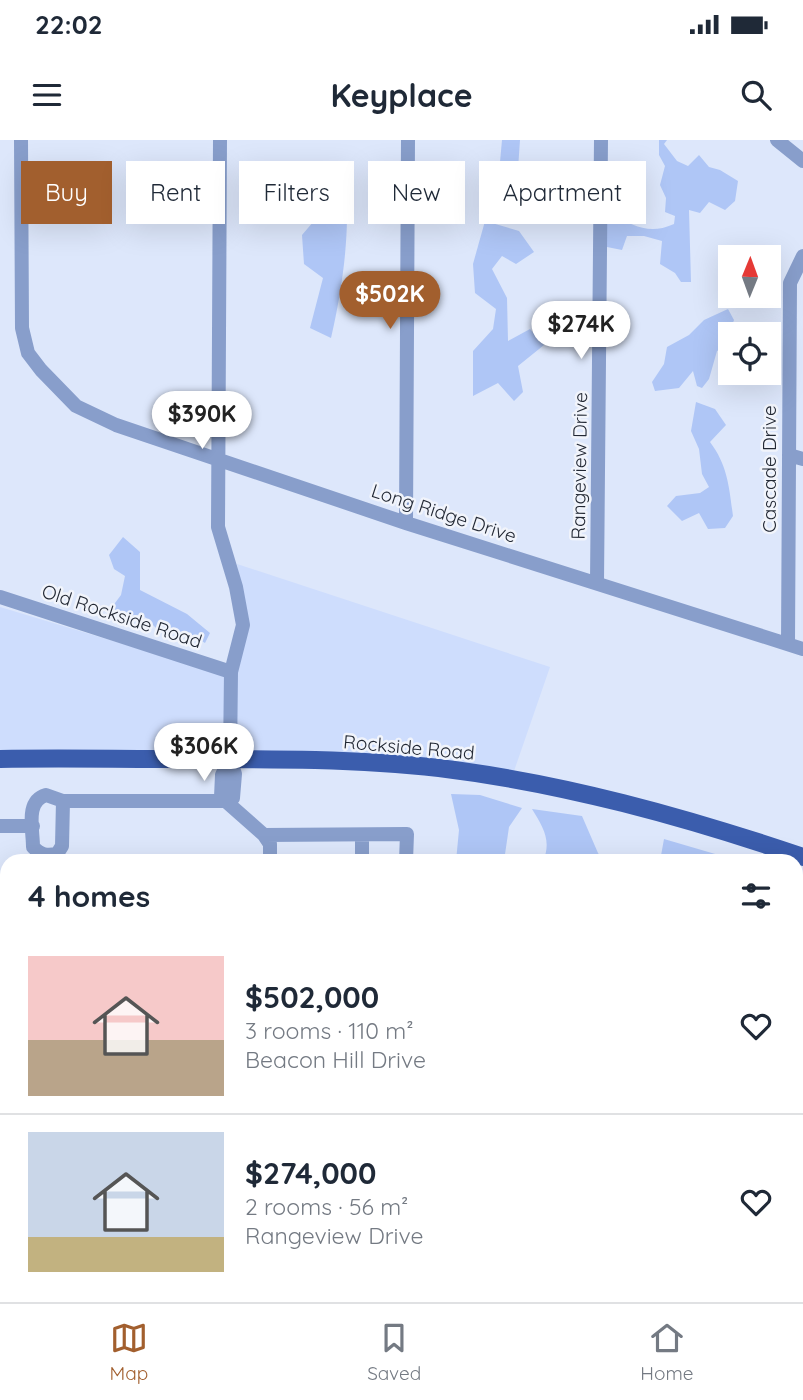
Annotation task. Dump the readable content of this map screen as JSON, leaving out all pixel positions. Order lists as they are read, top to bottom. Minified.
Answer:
{"streets":{"main road":["Rockside Road"],"street":["Rangeview Drive","Cascade Drive","Long Ridge Drive","Old Rockside Road"]},"crossings":[["Rangeview Drive","Long Ridge Drive"],["Cascade Drive","Long Ridge Drive"]],"north":"top","page":{"status":"22:02","header":"Keyplace","chip":["Buy","Rent","Filters","New","Apartment"],"price":["$502K","$274K","$390K","$306K"],"heading":"4 homes","list":[{"name":"$502,000","note":"3 rooms · 110 m² · Beacon Hill Drive"},{"name":"$274,000","note":"2 rooms · 56 m² · Rangeview Drive"}],"tabs":["Map","Saved","Home"]}}
